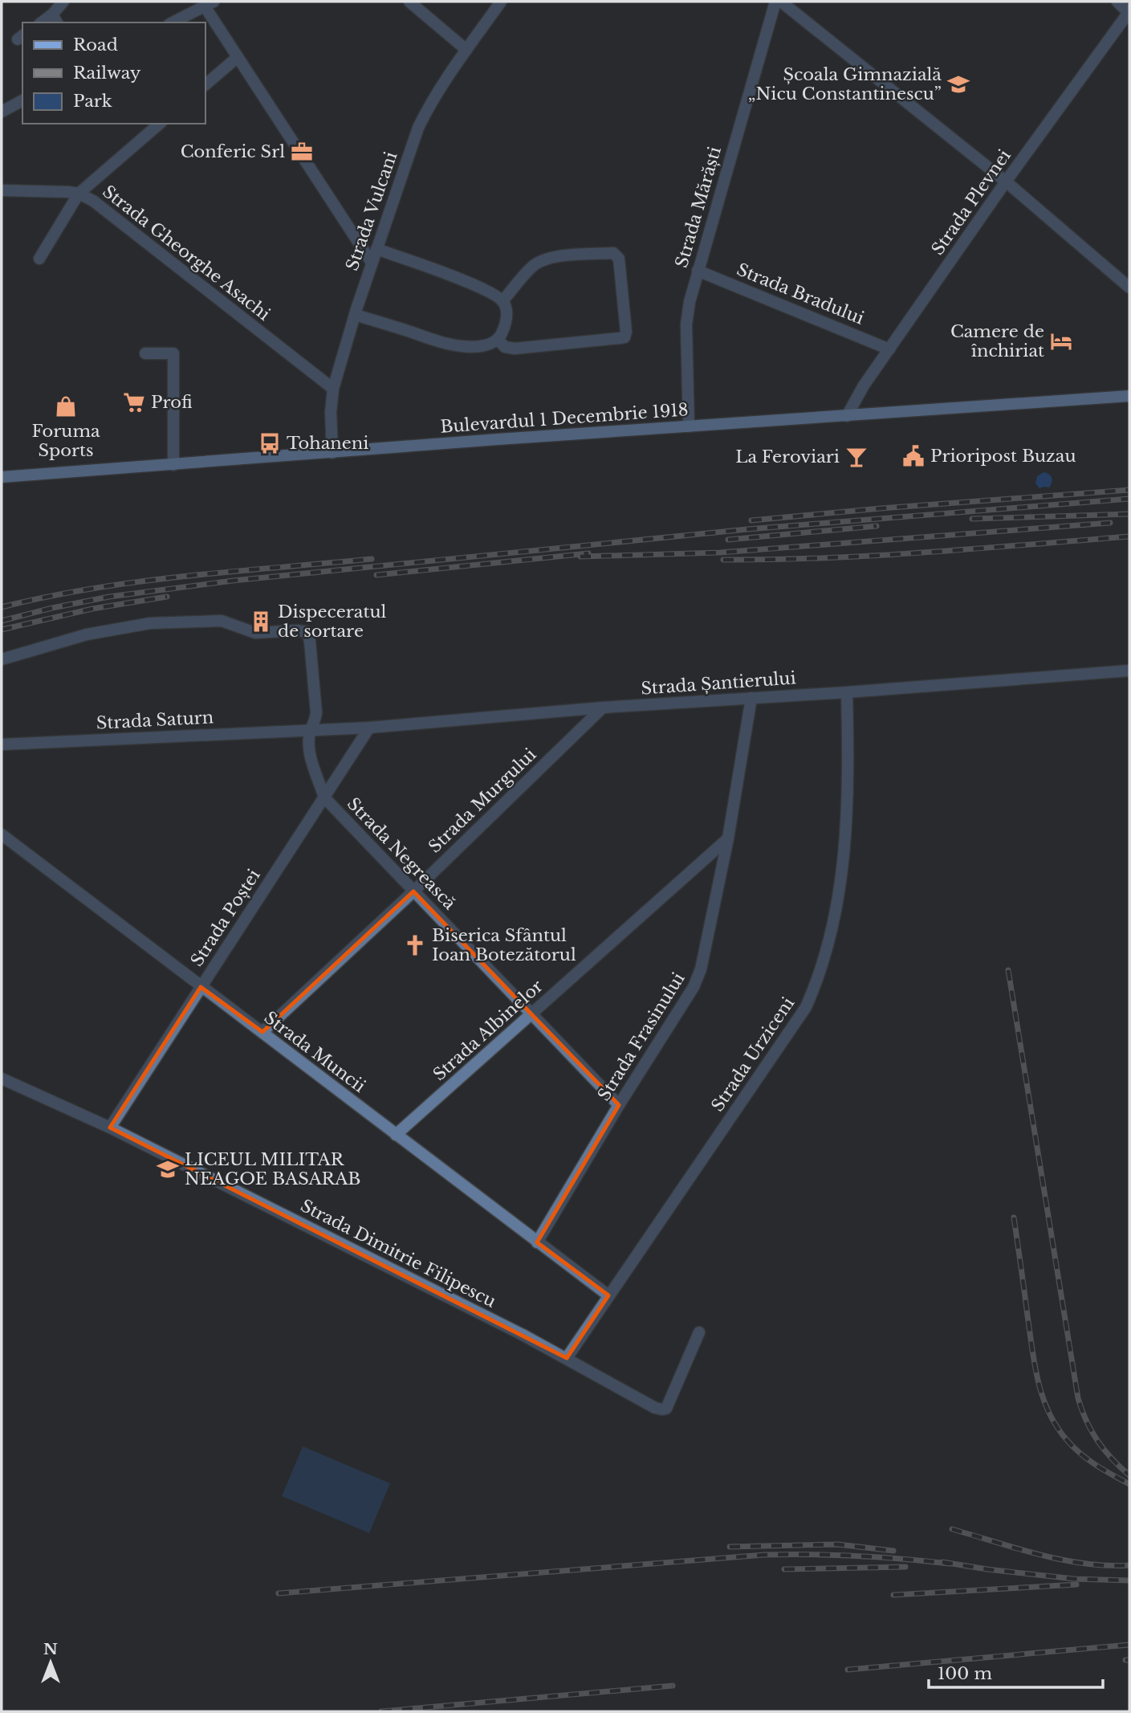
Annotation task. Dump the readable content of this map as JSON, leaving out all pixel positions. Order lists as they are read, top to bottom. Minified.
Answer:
{"streets":{"main road":["Bulevardul 1 Decembrie 1918"],"street":["Strada Plevnei","Strada Mărăști","Strada Vulcani","Strada Gheorghe Asachi","Strada Bradului","Strada Șantierului","Strada Saturn","Strada Murgului","Strada Negrească","Strada Poștei","Strada Albinelor","Strada Frasinului","Strada Muncii","Strada Urziceni","Strada Dimitrie Filipescu"]},"crossings":[["Strada Plevnei","Strada Bradului"],["Strada Plevnei","Bulevardul 1 Decembrie 1918"],["Strada Mărăști","Strada Bradului"],["Strada Mărăști","Bulevardul 1 Decembrie 1918"],["Strada Vulcani","Strada Gheorghe Asachi"],["Strada Vulcani","Bulevardul 1 Decembrie 1918"],["Strada Șantierului","Strada Saturn"],["Strada Șantierului","Strada Murgului"],["Strada Șantierului","Strada Negrească"],["Strada Șantierului","Strada Poștei"],["Strada Șantierului","Strada Frasinului"],["Strada Șantierului","Strada Urziceni"],["Strada Saturn","Strada Negrească"],["Strada Murgului","Strada Negrească"],["Strada Murgului","Strada Muncii"],["Strada Negrească","Strada Poștei"],["Strada Negrească","Strada Albinelor"],["Strada Negrească","Strada Frasinului"],["Strada Poștei","Strada Muncii"],["Strada Poștei","Strada Dimitrie Filipescu"],["Strada Albinelor","Strada Frasinului"],["Strada Albinelor","Strada Muncii"],["Strada Frasinului","Strada Muncii"],["Strada Muncii","Strada Urziceni"],["Strada Urziceni","Strada Dimitrie Filipescu"]],"places":{"school or university":["Școala Gimnazială „Nicu Constantinescu”","LICEUL MILITAR NEAGOE BASARAB"],"office":["Conferic Srl"],"hotel":["Camere de închiriat"],"supermarket":["Profi"],"shop":["Foruma Sports"],"bus stop":["Tohaneni"],"public building":["Prioripost Buzau"],"bar":["La Feroviari"],"building":["Dispeceratul de sortare"],"church":["Biserica Sfântul Ioan Botezătorul"]},"legend":["Road","Railway","Park"],"scale_bar":"100 m","north":"top"}
